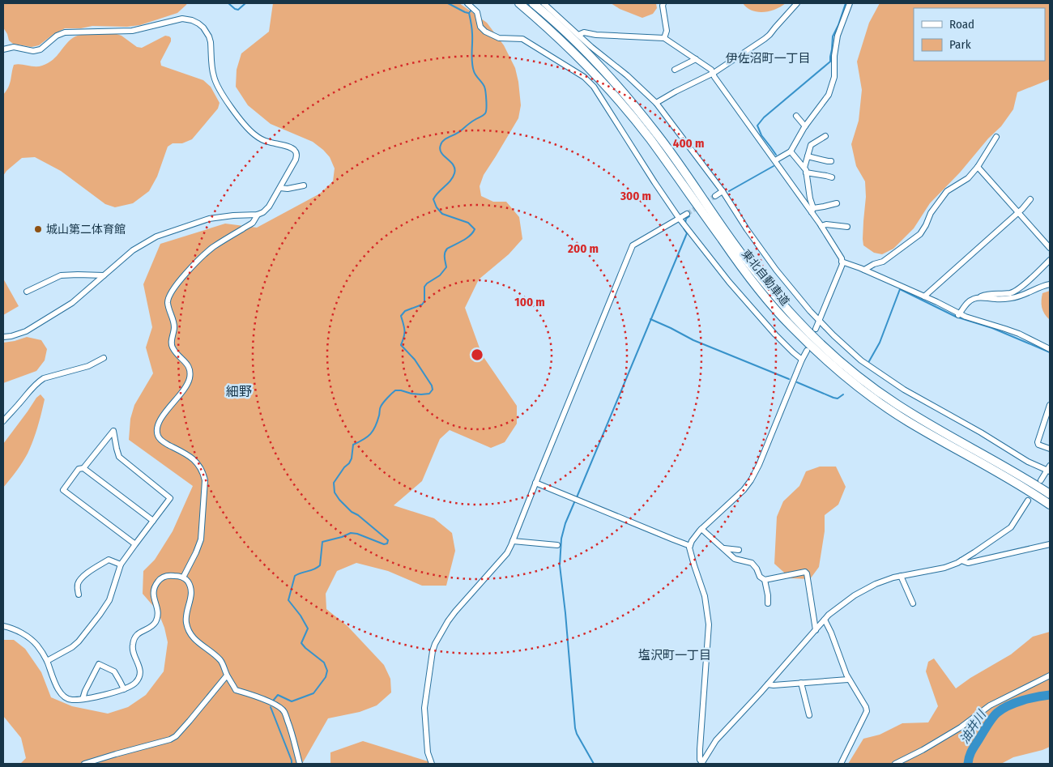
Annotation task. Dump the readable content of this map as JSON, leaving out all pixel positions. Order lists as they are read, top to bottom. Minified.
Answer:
{"streets":{"highway":["東北自動車道"]},"districts":["伊佐沼町一丁目","細野","塩沢町一丁目"],"water":["油井川"],"places":["城山第二体育館"],"legend":["Road","Park"],"rings":["400 m","300 m","200 m","100 m"]}
